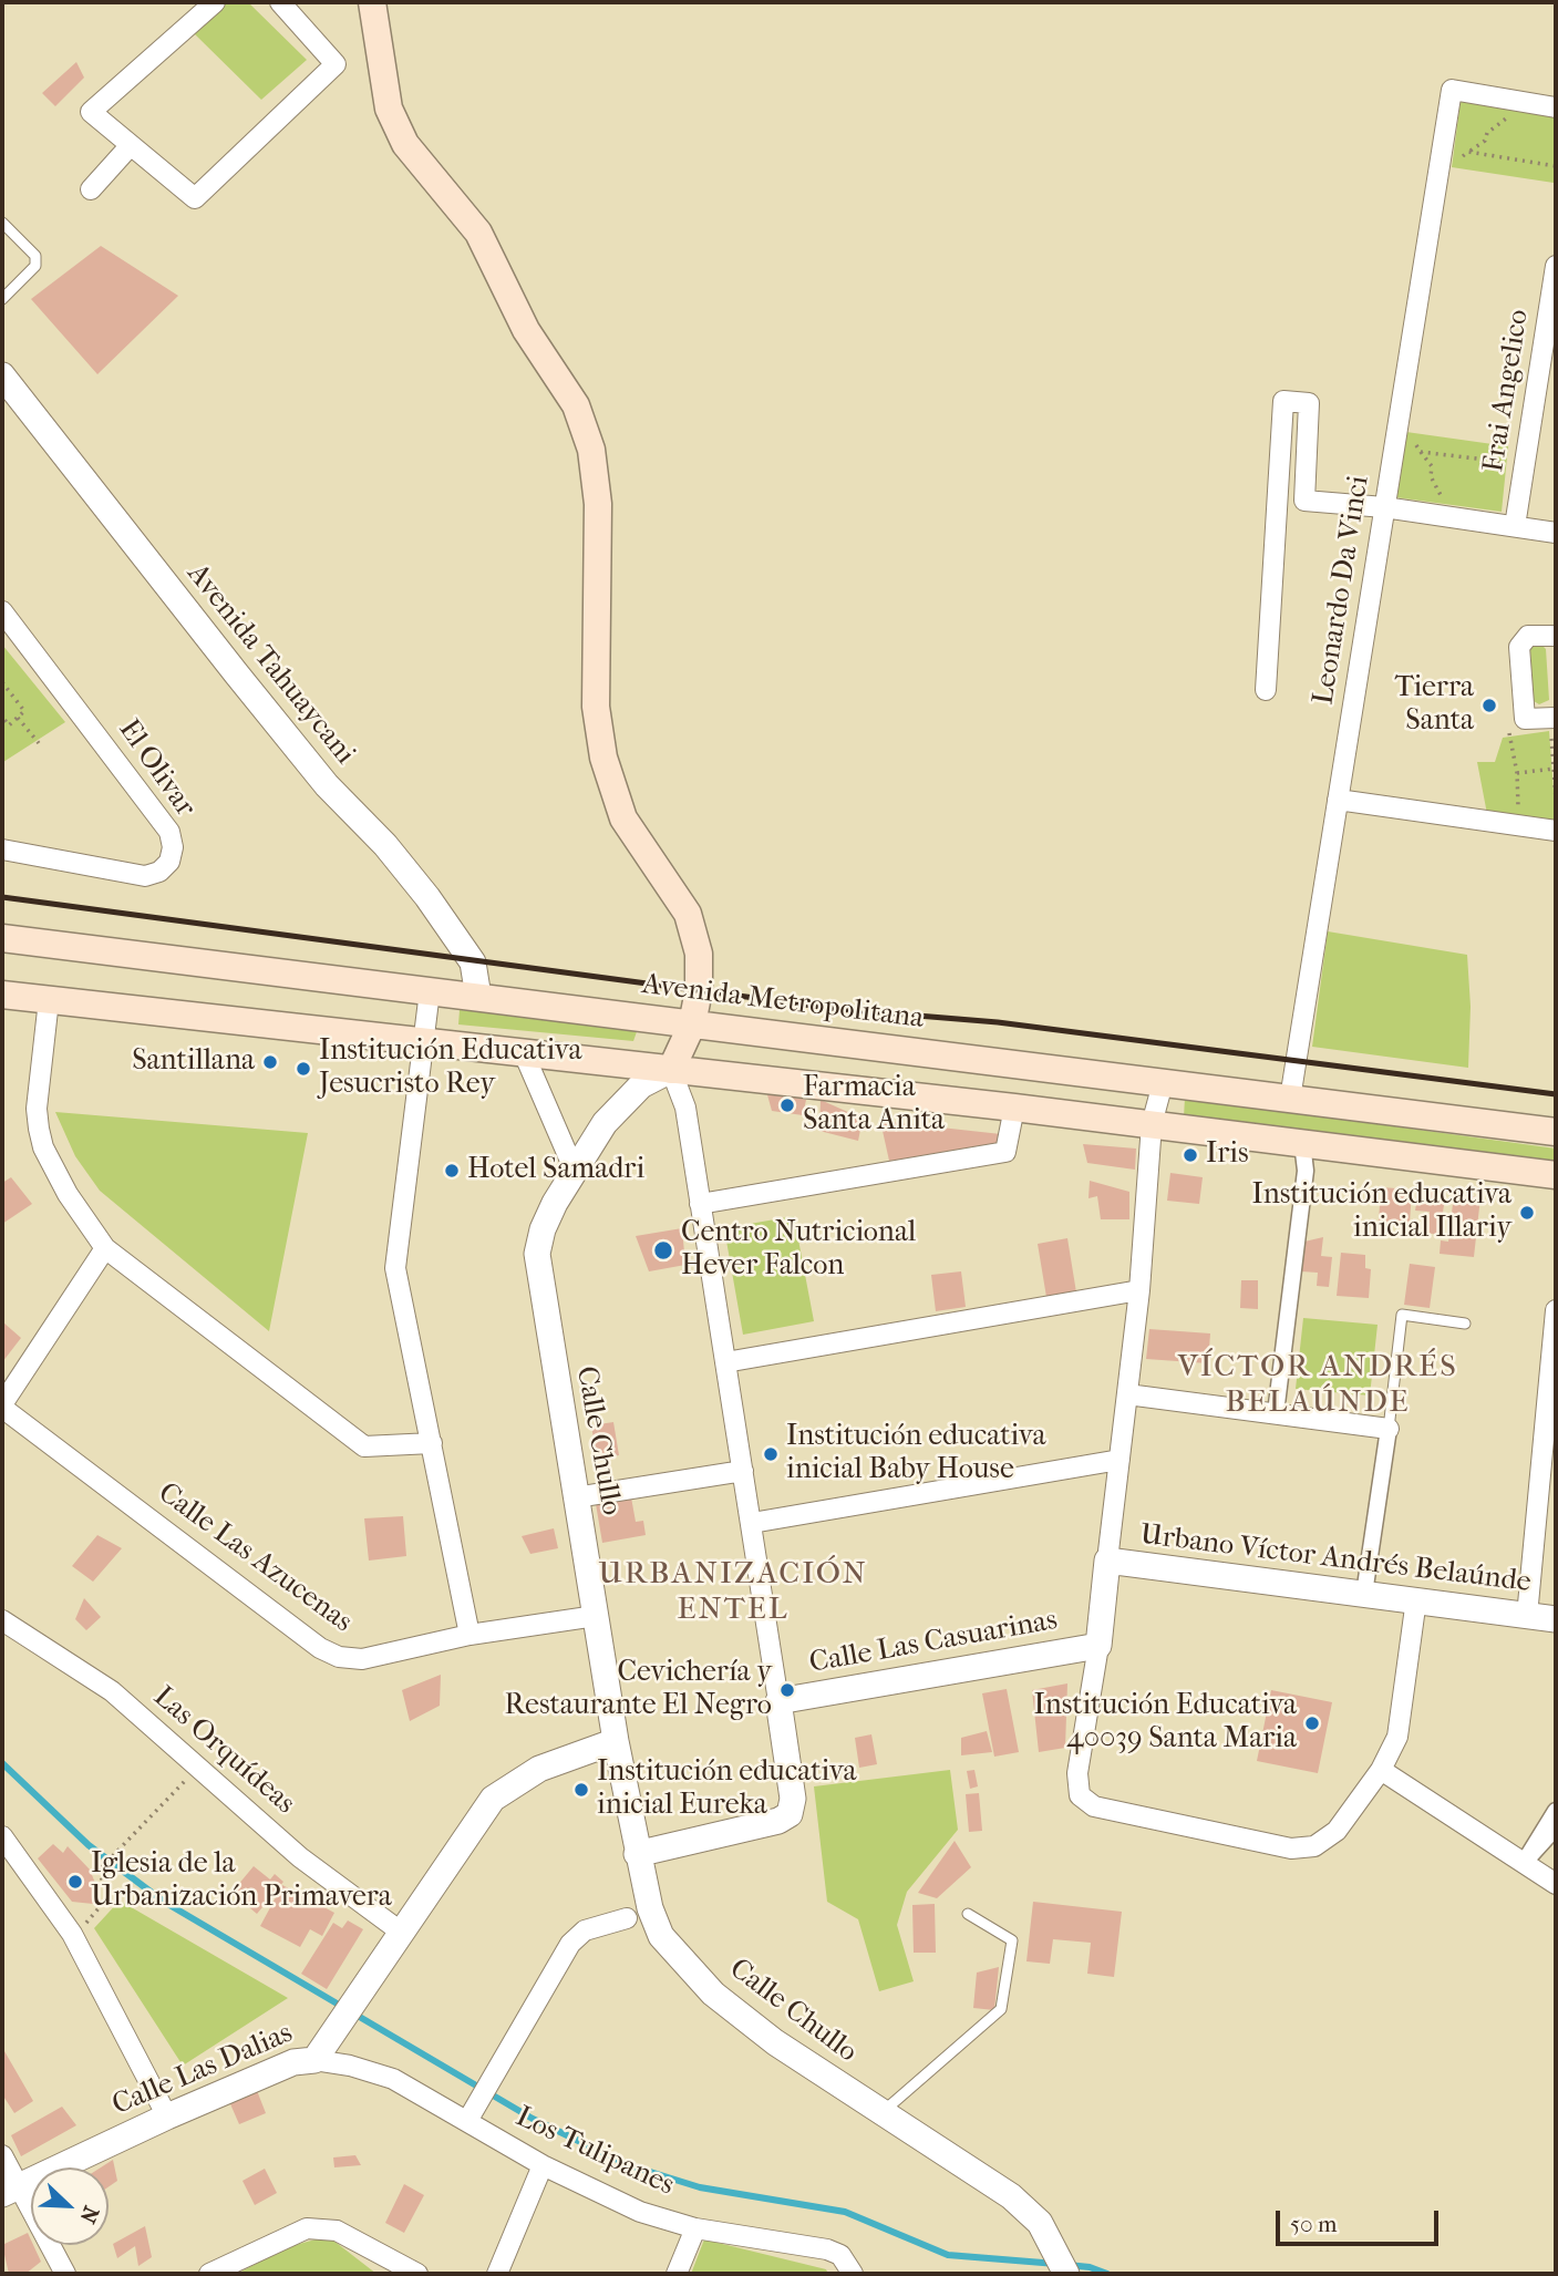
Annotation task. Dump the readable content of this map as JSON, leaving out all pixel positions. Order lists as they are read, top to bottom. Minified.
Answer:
{"streets":{"main road":["Avenida Metropolitana"],"street":["Frai Angelico","Leonardo Da Vinci","Avenida Tahuaycani","El Olivar","Calle Chullo","Calle Las Azucenas","Urbano Víctor Andrés Belaúnde","Calle Las Casuarinas","Las Orquídeas","Calle Las Dalias","Los Tulipanes"]},"crossings":[["Leonardo Da Vinci","Avenida Metropolitana"],["Avenida Tahuaycani","Avenida Metropolitana"],["Calle Chullo","Calle Las Azucenas"],["Calle Chullo","Calle Las Dalias"],["Las Orquídeas","Calle Las Dalias"],["Calle Las Dalias","Los Tulipanes"]],"districts":["VÍCTOR ANDRÉS BELAÚNDE","URBANIZACIÓN ENTEL"],"places":["Tierra Santa","Santillana","Institución Educativa Jesucristo Rey","Farmacia Santa Anita","Iris","Hotel Samadri","Institución educativa inicial Illariy","Centro Nutricional Hever Falcon","Institución educativa inicial Baby House","Cevichería y Restaurante El Negro","Institución Educativa 40039 Santa Maria","Institución educativa inicial Eureka","Iglesia de la Urbanización Primavera"],"scale_bar":"50 m","north":"bottom right"}
